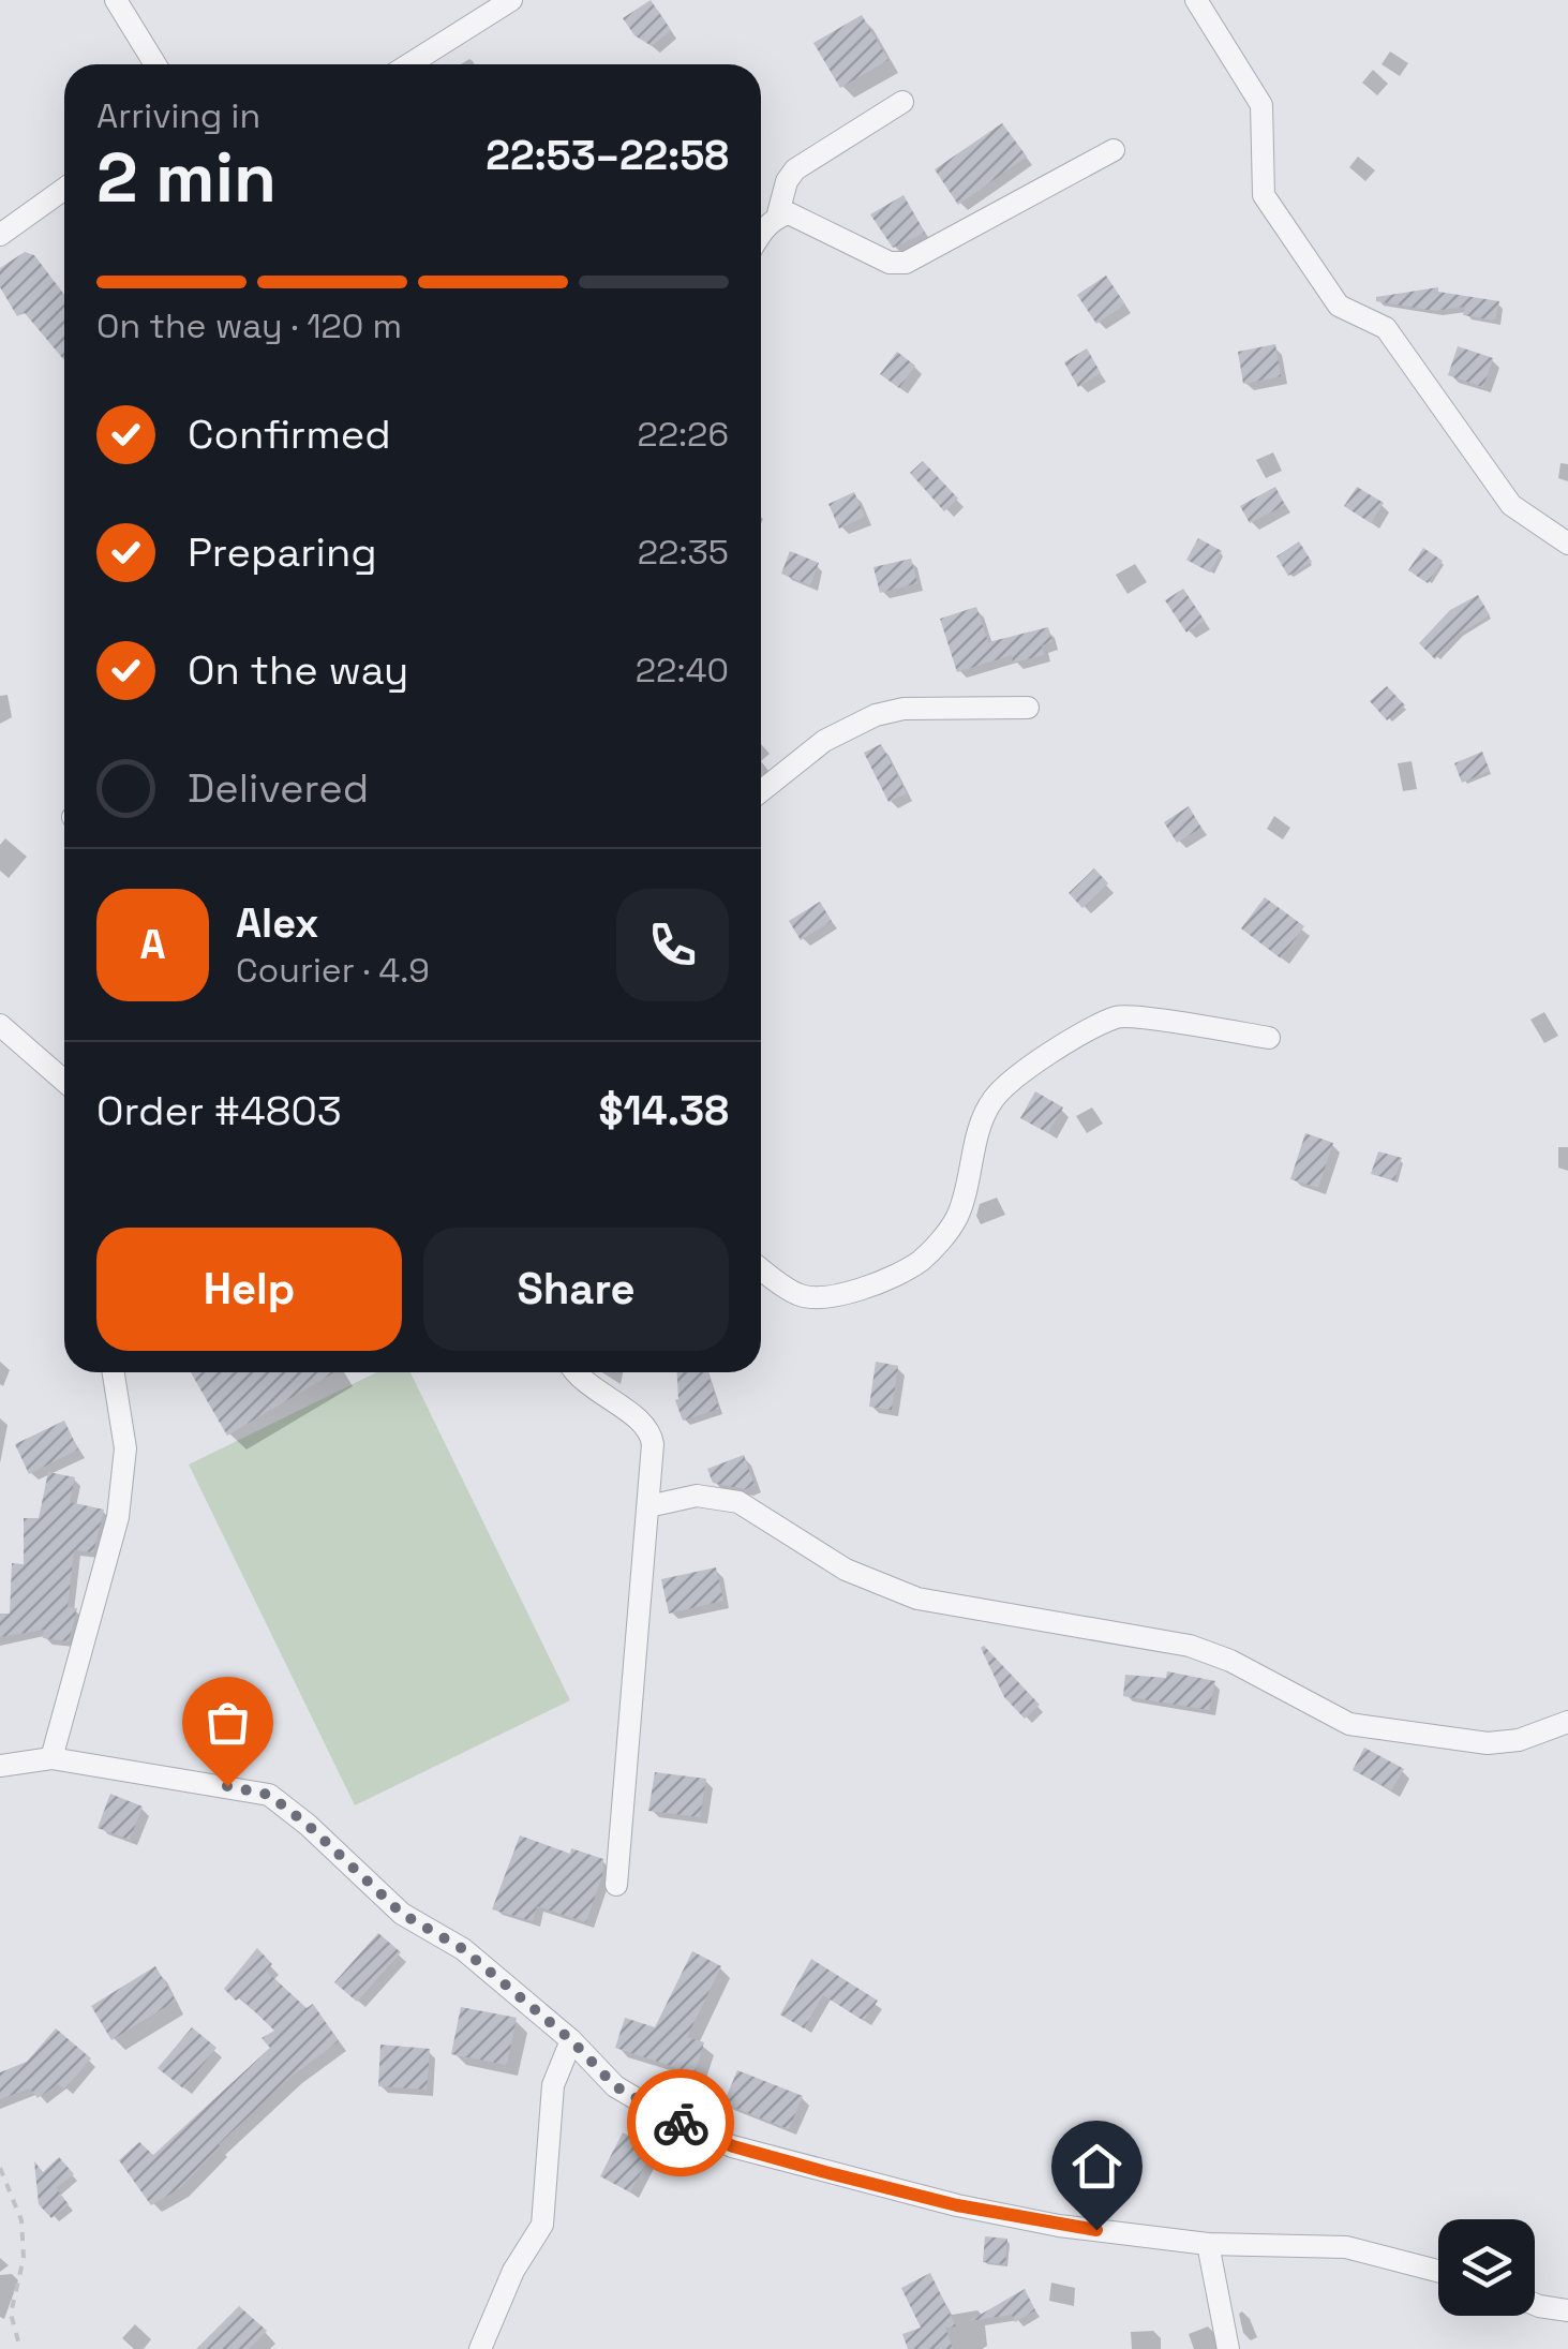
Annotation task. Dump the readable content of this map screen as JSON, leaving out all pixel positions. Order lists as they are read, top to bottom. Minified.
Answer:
{"page":{"heading":["2 min","Arriving in","22:53–22:58"],"panel":["Alex","Courier · 4.9","Order #4803","$14.38"],"bar":"On the way · 120 m","list":[["Confirmed","22:26"],["Preparing","22:35"],["On the way","22:40"],"Delivered"],"round":"A","buttons":["Help","Share"]}}
